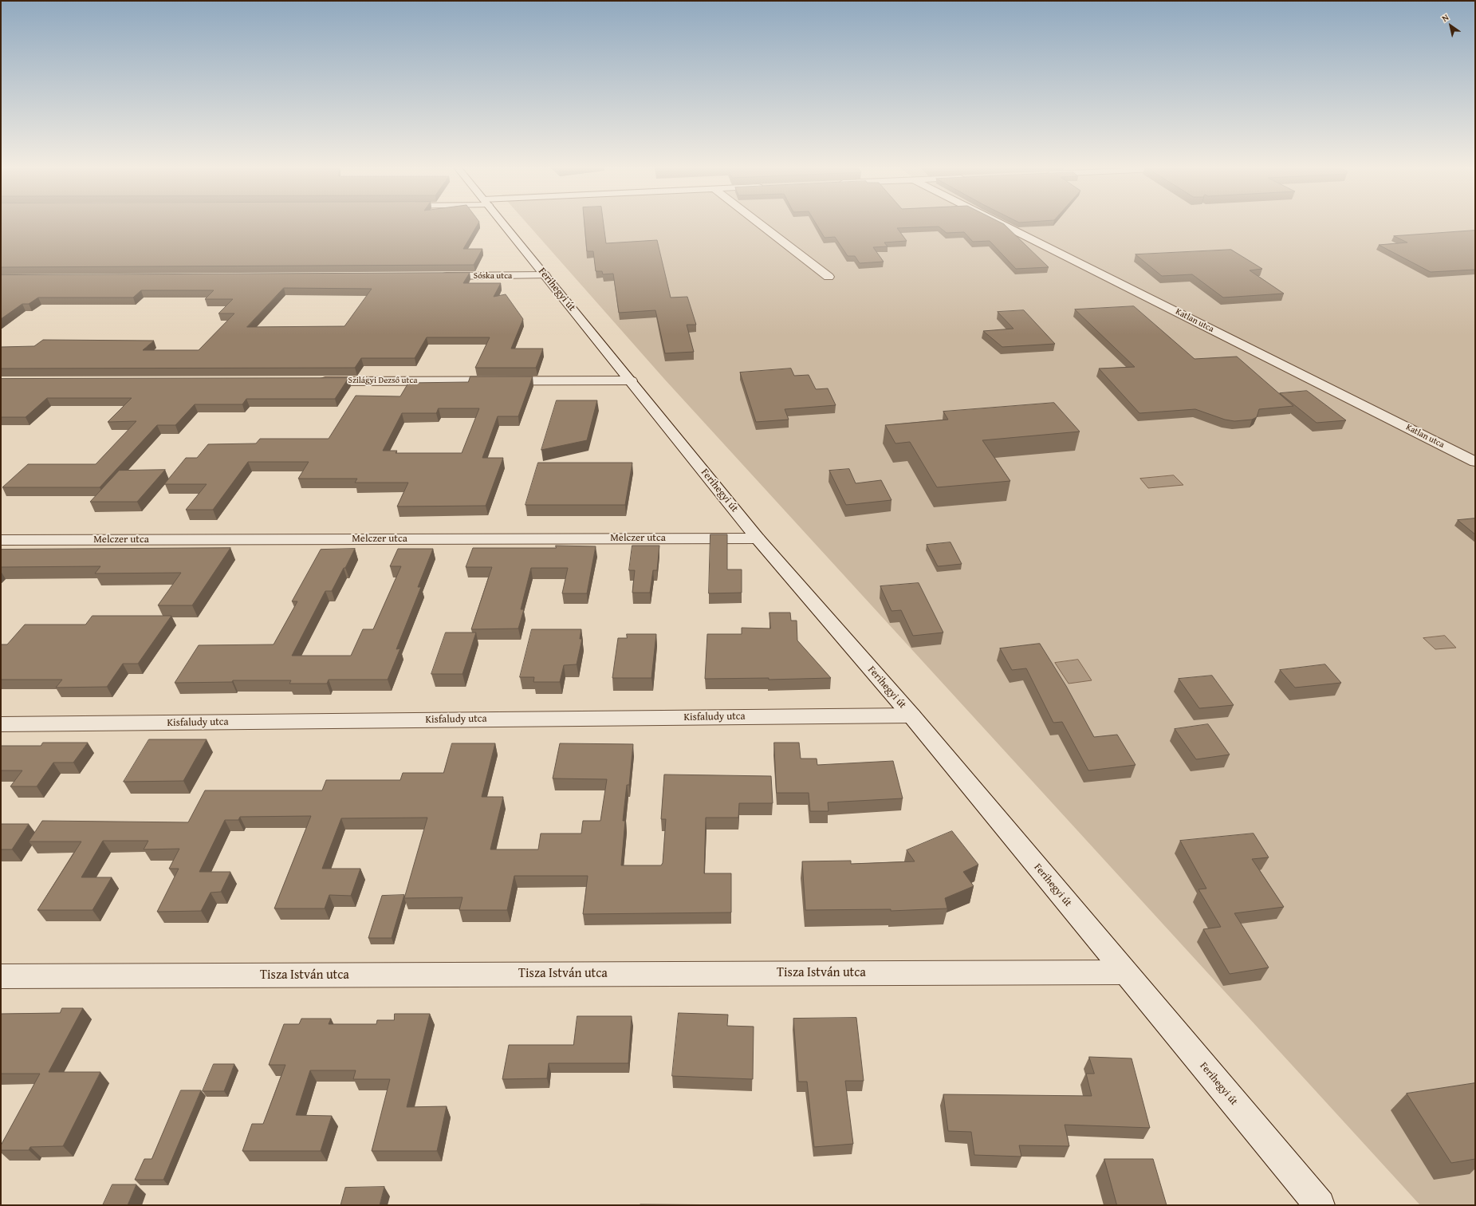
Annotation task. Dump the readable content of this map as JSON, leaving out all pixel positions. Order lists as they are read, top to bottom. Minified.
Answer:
{"streets":{"street":["Sóska utca","Ferihegyi út","Katlan utca","Szilágyi Dezső utca","Melczer utca","Kisfaludy utca","Tisza István utca"]},"crossings":[["Sóska utca","Ferihegyi út"],["Ferihegyi út","Szilágyi Dezső utca"],["Ferihegyi út","Melczer utca"],["Ferihegyi út","Kisfaludy utca"],["Ferihegyi út","Tisza István utca"]],"north":"top left"}
